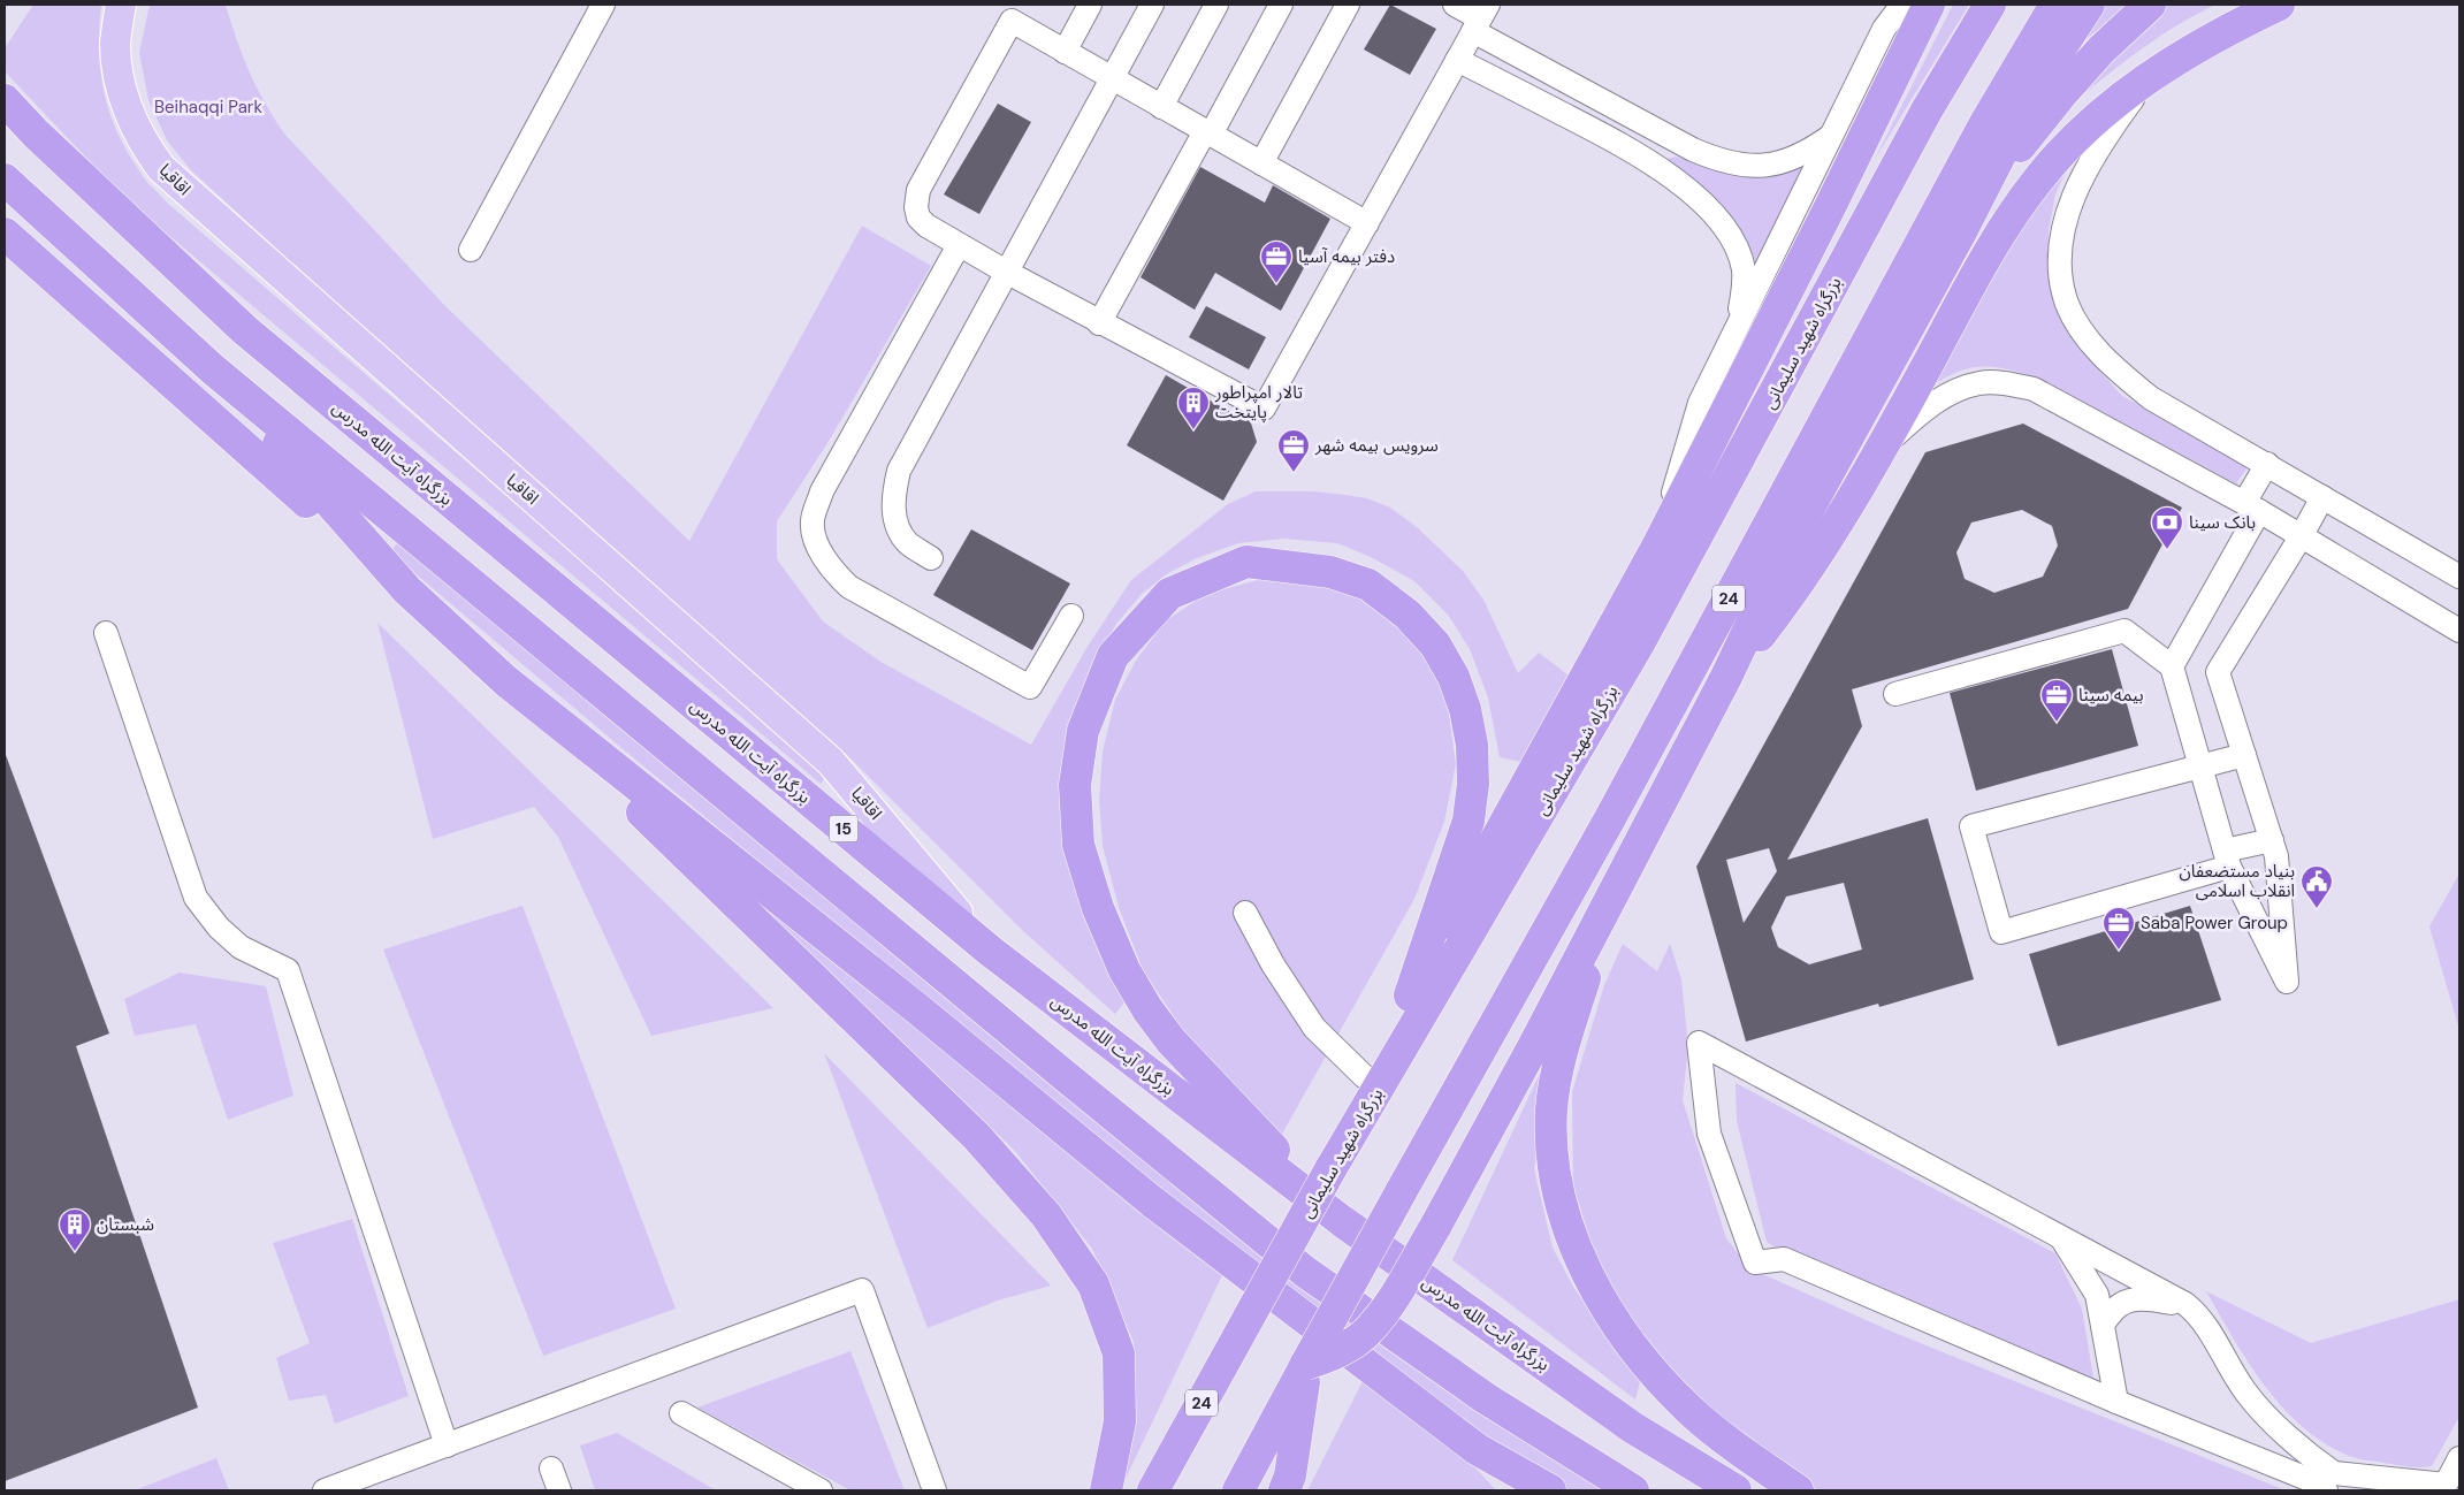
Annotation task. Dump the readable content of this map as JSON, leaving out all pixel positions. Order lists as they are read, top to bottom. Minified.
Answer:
{"streets":{"highway":["بزرگراه شهید سلیمانی","بزرگراه آیت الله مدرس","24","15"],"main road":["اقاقیا"]},"crossings":[["اقاقیا","بزرگراه آیت الله مدرس"]],"parks":["Beihaqqi Park"],"places":{"office":["دفتر بیمه آسیا","سرویس بیمه شهر","بیمه سینا","Saba Power Group"],"building":["تالار امپراطور پایتخت","شبستان"],"bank":["بانک سینا"],"public building":["بنیاد مستضعفان انقلاب اسلامی"]}}
